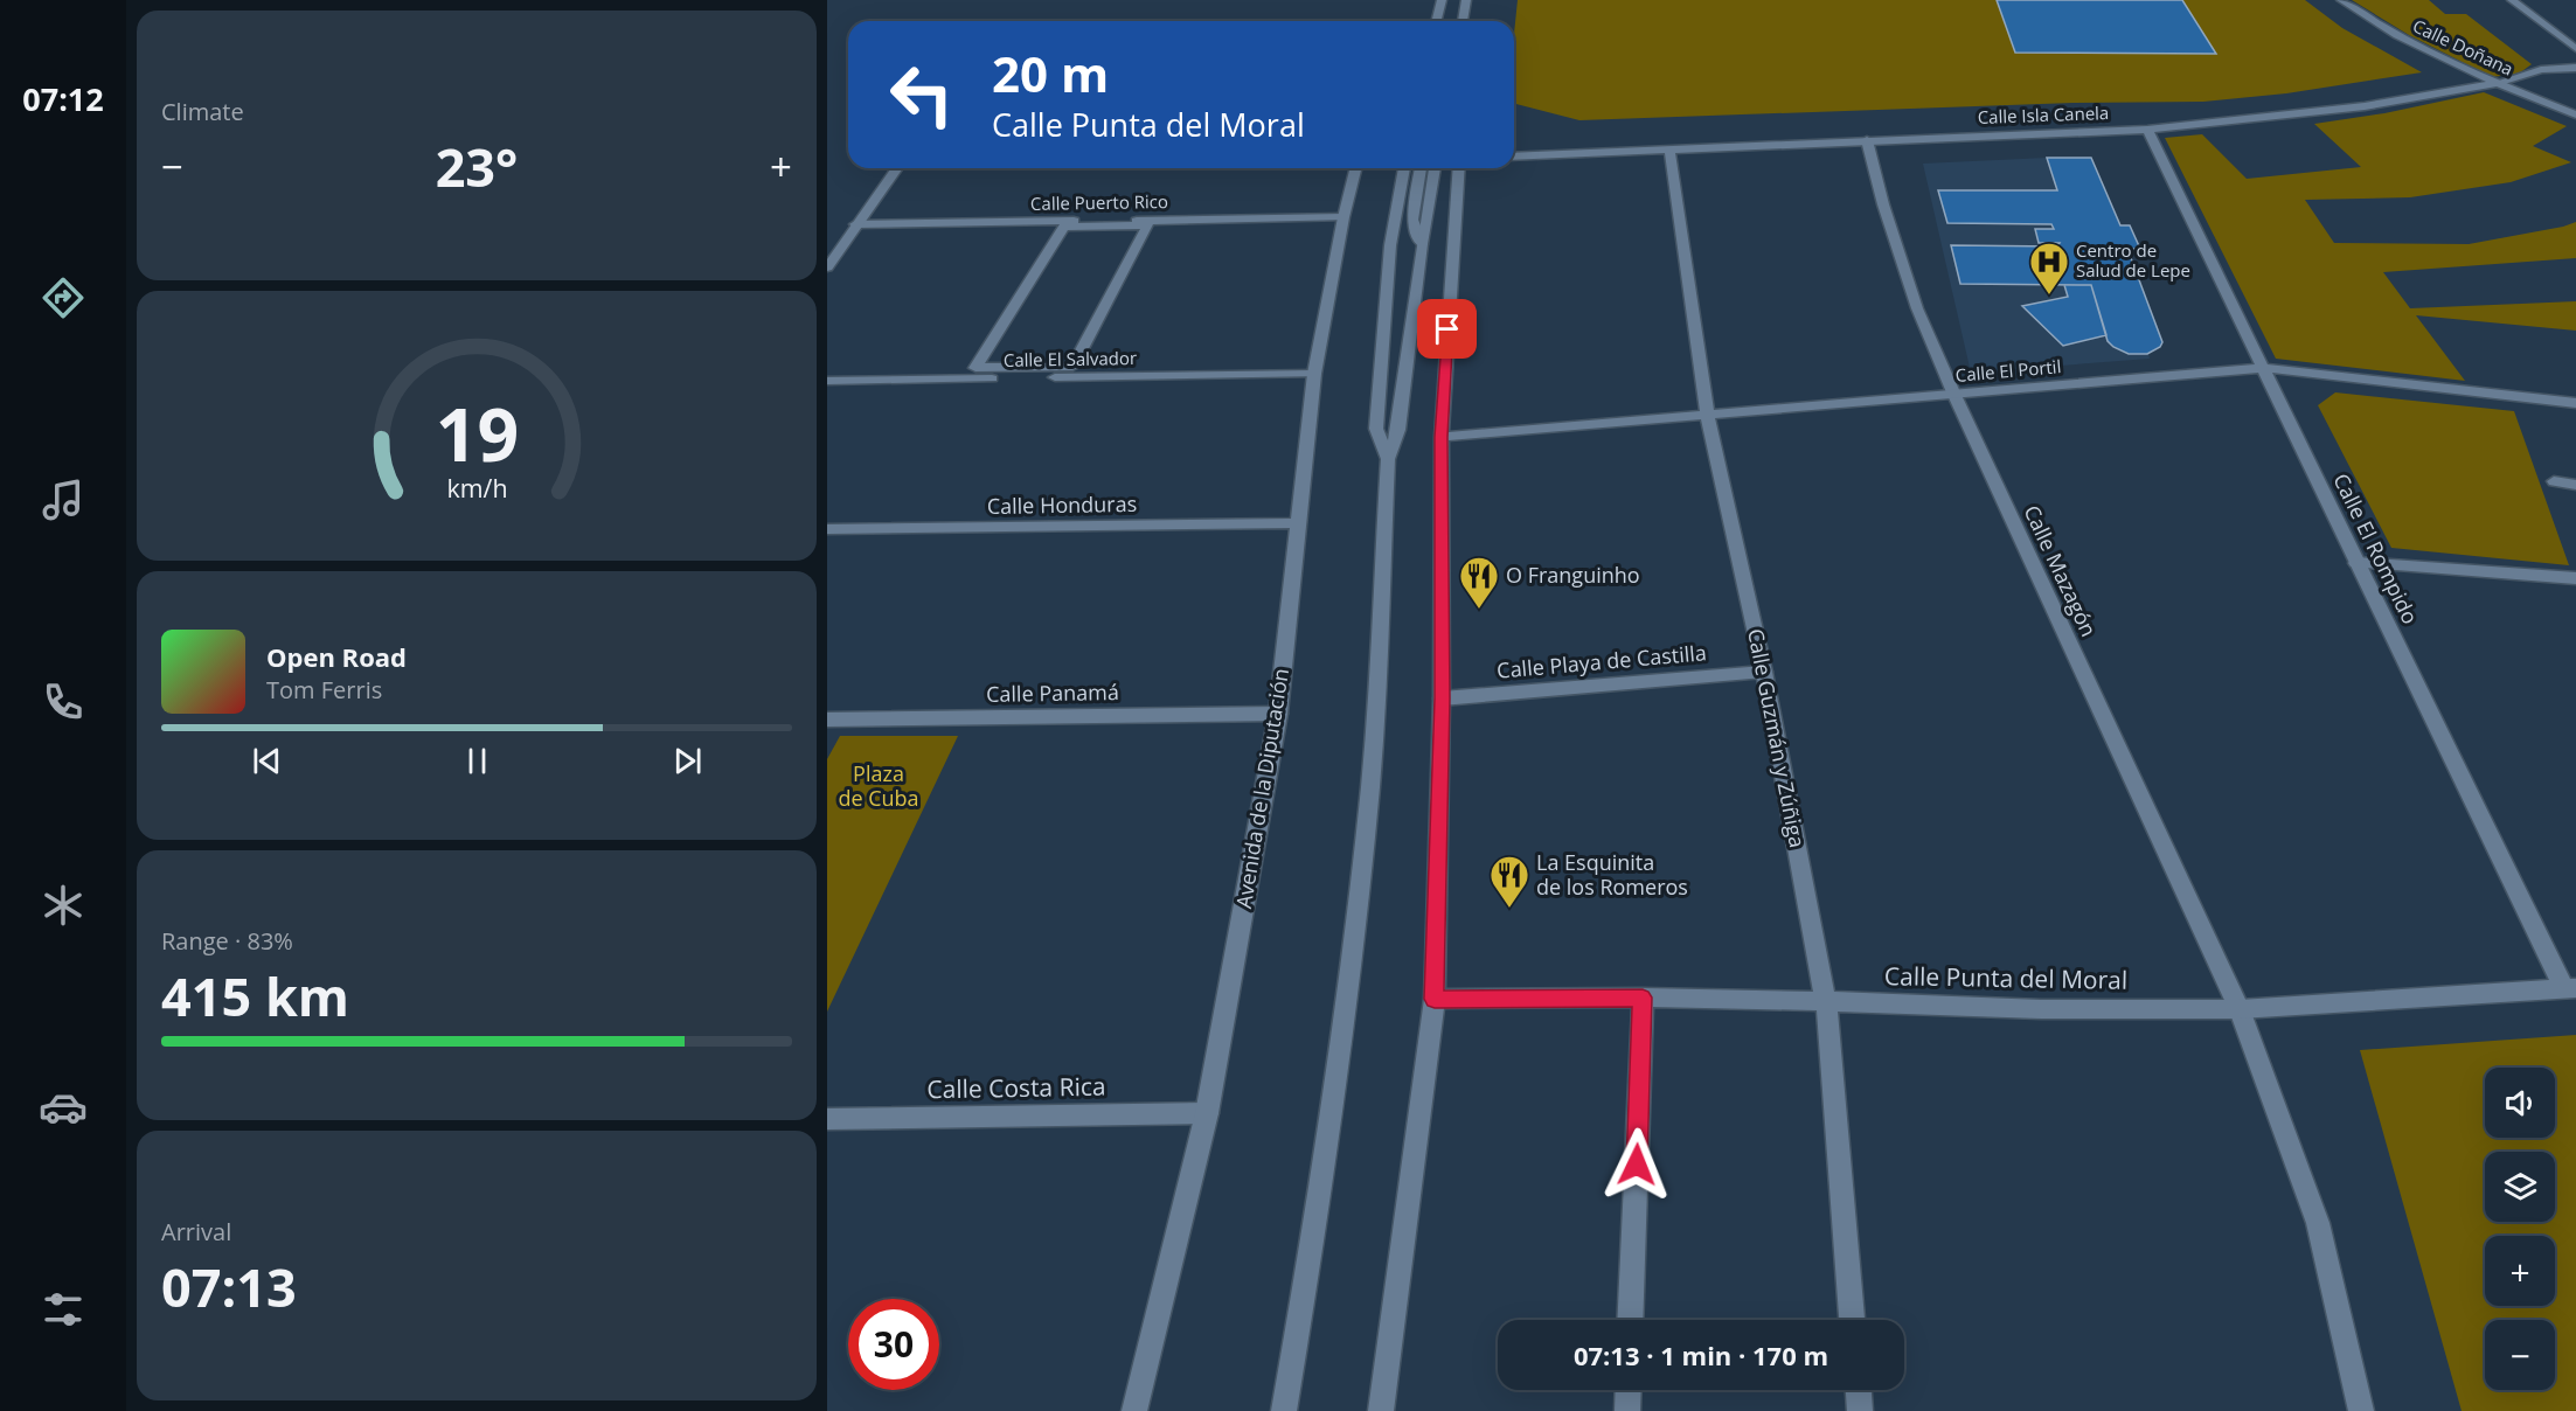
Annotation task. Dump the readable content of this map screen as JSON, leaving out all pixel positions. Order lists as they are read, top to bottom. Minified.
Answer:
{"streets":{"street":["Calle Doñana","Calle Isla Canela","Calle Puerto Rico","Calle El Salvador","Calle El Portil","Calle Honduras","Calle El Rompido","Calle Mazagón","Calle Playa de Castilla","Calle Panamá","Calle Guzmán y Zúñiga","Avenida de la Diputación","Calle Punta del Moral","Calle Costa Rica"]},"crossings":[["Calle Doñana","Calle Isla Canela"],["Calle Isla Canela","Calle El Rompido"],["Calle Isla Canela","Calle Mazagón"],["Calle Isla Canela","Calle Guzmán y Zúñiga"],["Calle Puerto Rico","Avenida de la Diputación"],["Calle El Salvador","Avenida de la Diputación"],["Calle El Portil","Calle El Rompido"],["Calle El Portil","Calle Mazagón"],["Calle El Portil","Calle Guzmán y Zúñiga"],["Calle Honduras","Avenida de la Diputación"],["Calle El Rompido","Calle Punta del Moral"],["Calle Mazagón","Calle Punta del Moral"],["Calle Playa de Castilla","Calle Guzmán y Zúñiga"],["Calle Panamá","Avenida de la Diputación"],["Calle Guzmán y Zúñiga","Calle Punta del Moral"],["Avenida de la Diputación","Calle Costa Rica"]],"parks":["Plaza de Cuba"],"places":{"hospital":["Centro de Salud de Lepe"],"restaurant":["O Franguinho","La Esquinita de los Romeros"]},"page":{"tabs":"07:12","tile":["Climate",["Range · 83%","415 km"],["Arrival","07:13"]],"turn":["20 m","Calle Punta del Moral"],"heat":["−","23°","+"],"song":["Open Road","Tom Ferris"],"map_buttons":["+","−"],"limit":"30","trip":"07:13 · 1 min · 170 m","gauge":["19","km/h"]}}
